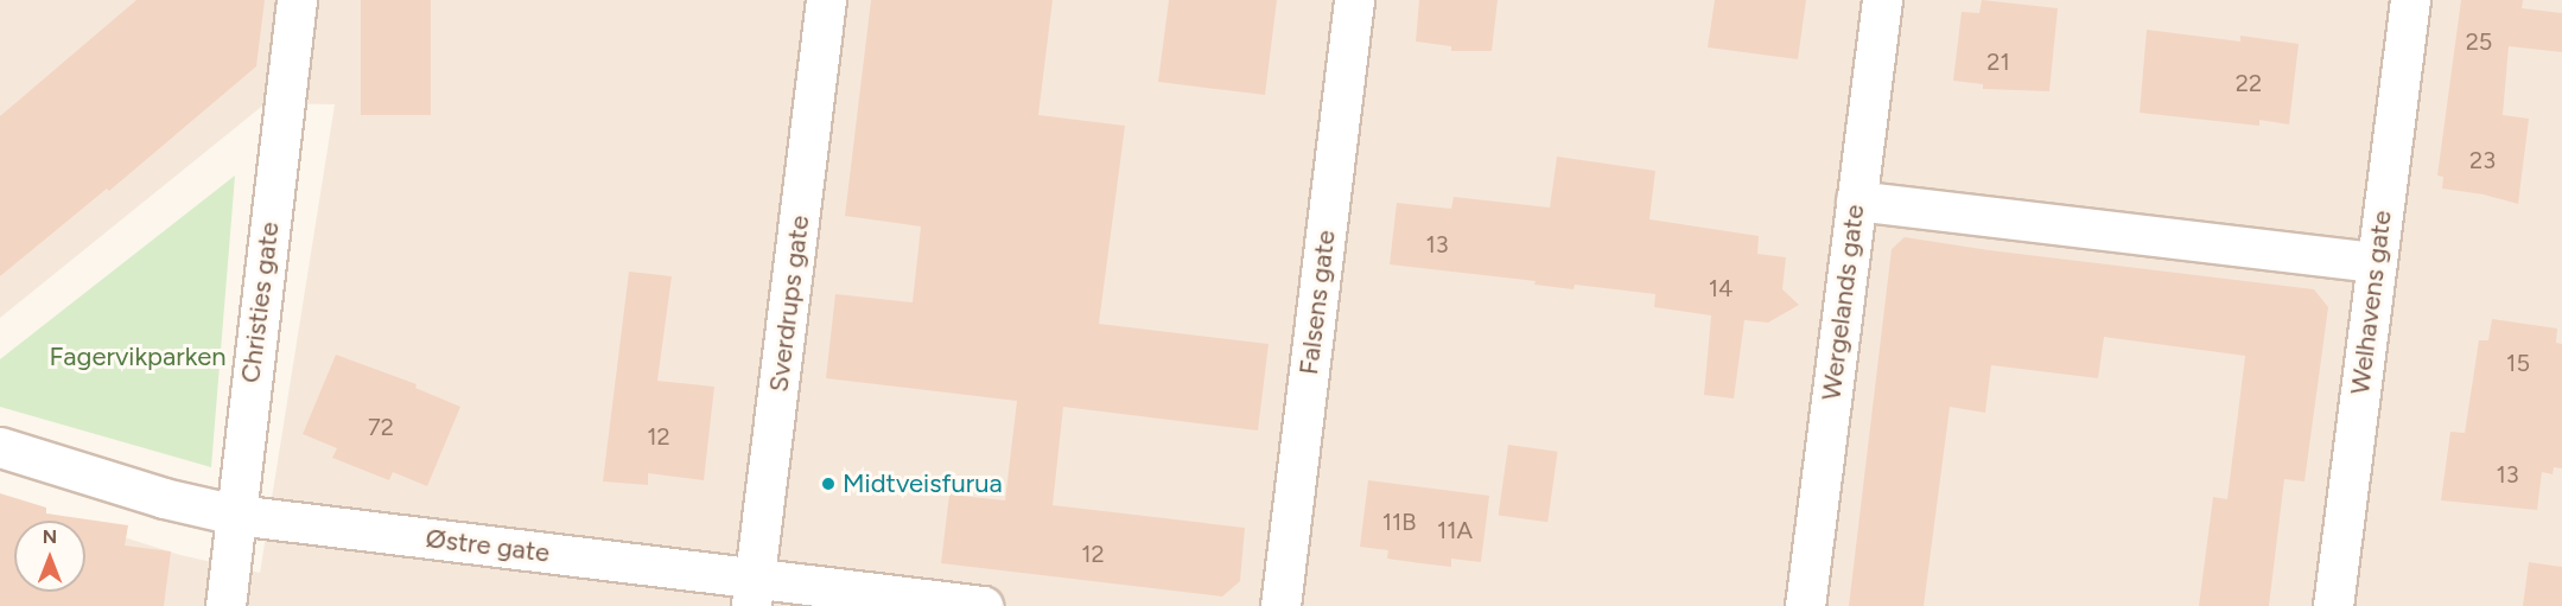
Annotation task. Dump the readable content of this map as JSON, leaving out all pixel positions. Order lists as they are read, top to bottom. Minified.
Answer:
{"streets":{"street":["Christies gate","Falsens gate","Wergelands gate","Welhavens gate","Sverdrups gate","Østre gate"]},"crossings":[["Christies gate","Østre gate"],["Sverdrups gate","Østre gate"]],"parks":["Fagervikparken"],"places":["Midtveisfurua"],"house_numbers":["25","21","22","23","13","14","15","72","12","13","11B","11A","12"],"north":"top"}
